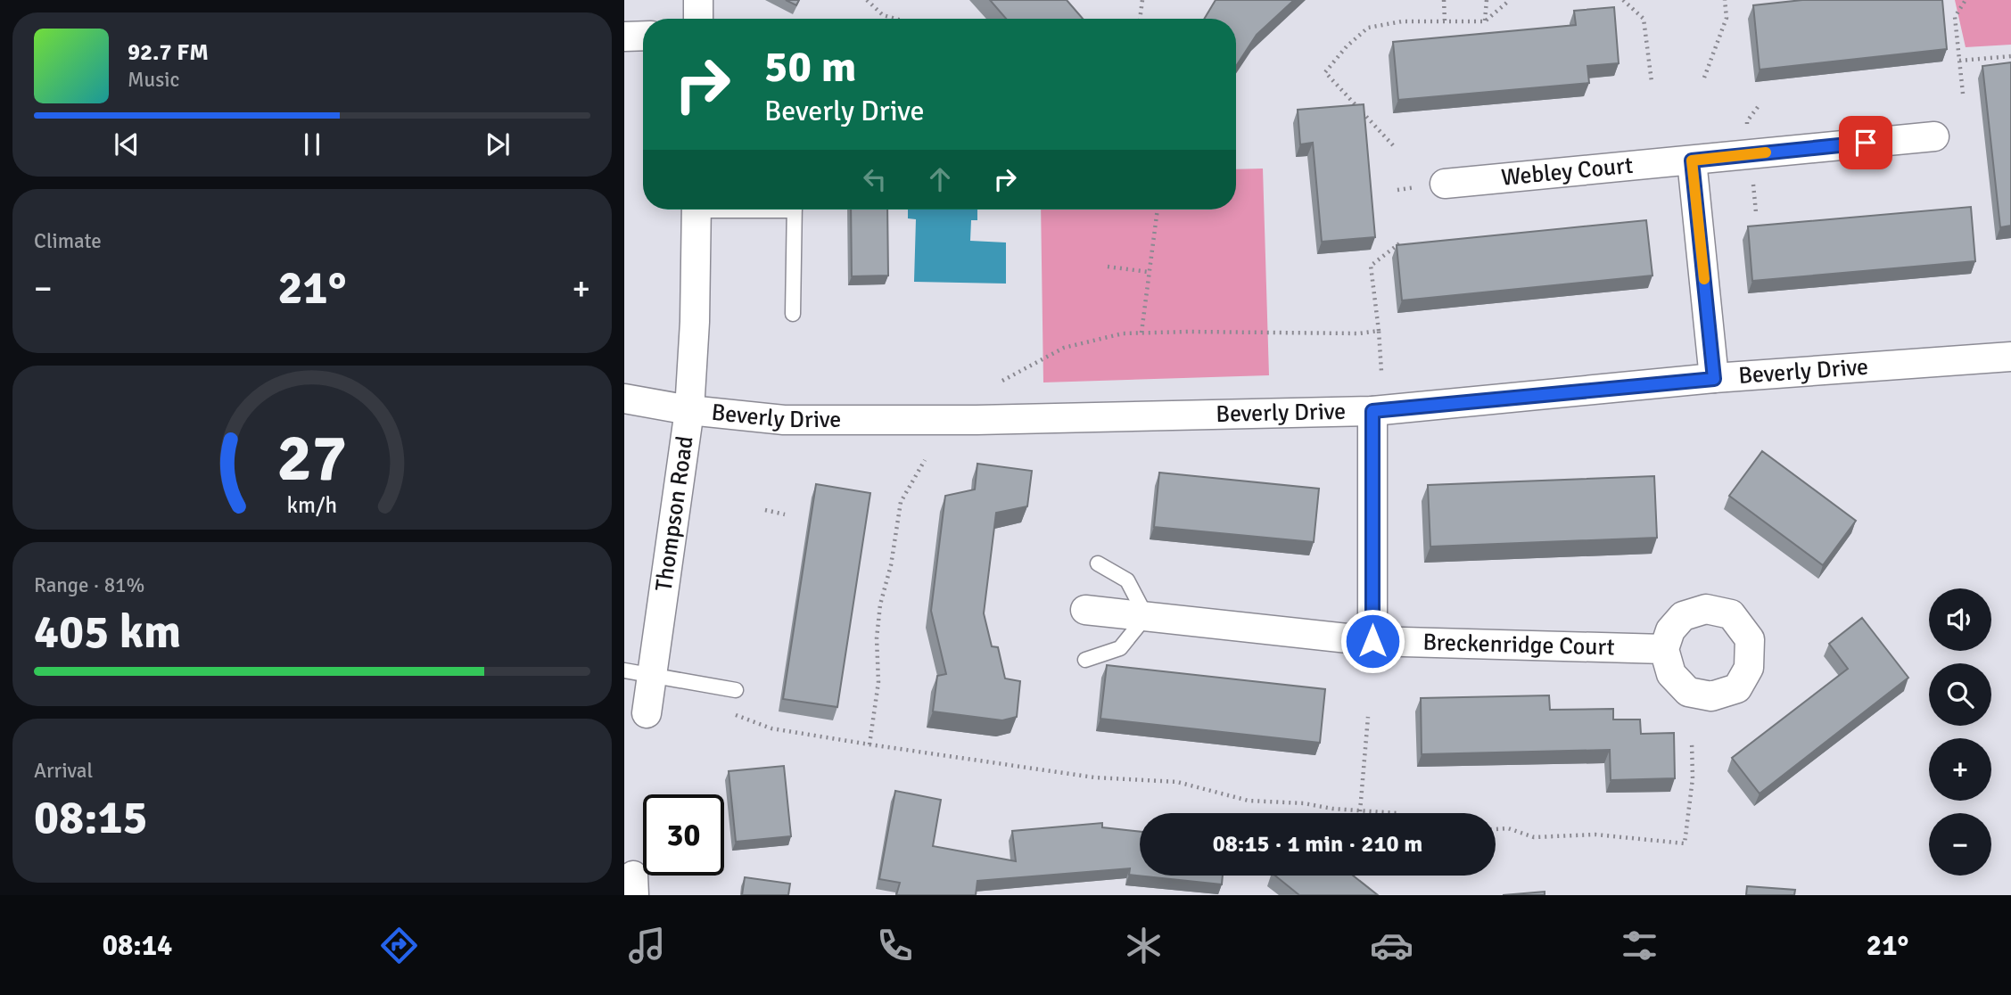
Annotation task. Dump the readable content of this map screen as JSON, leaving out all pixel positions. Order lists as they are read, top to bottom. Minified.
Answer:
{"streets":{"street":["Webley Court","Beverly Drive","Thompson Road","Breckenridge Court"]},"crossings":[["Beverly Drive","Thompson Road"]],"page":{"turn":["50 m","Beverly Drive"],"song":["92.7 FM","Music"],"tile":["Climate",["Range · 81%","405 km"],["Arrival","08:15"]],"heat":["−","21°","+"],"map_buttons":["+","−"],"limit":"30","trip":"08:15 · 1 min · 210 m","tabs":["08:14","21°"],"gauge":["27","km/h"]}}
